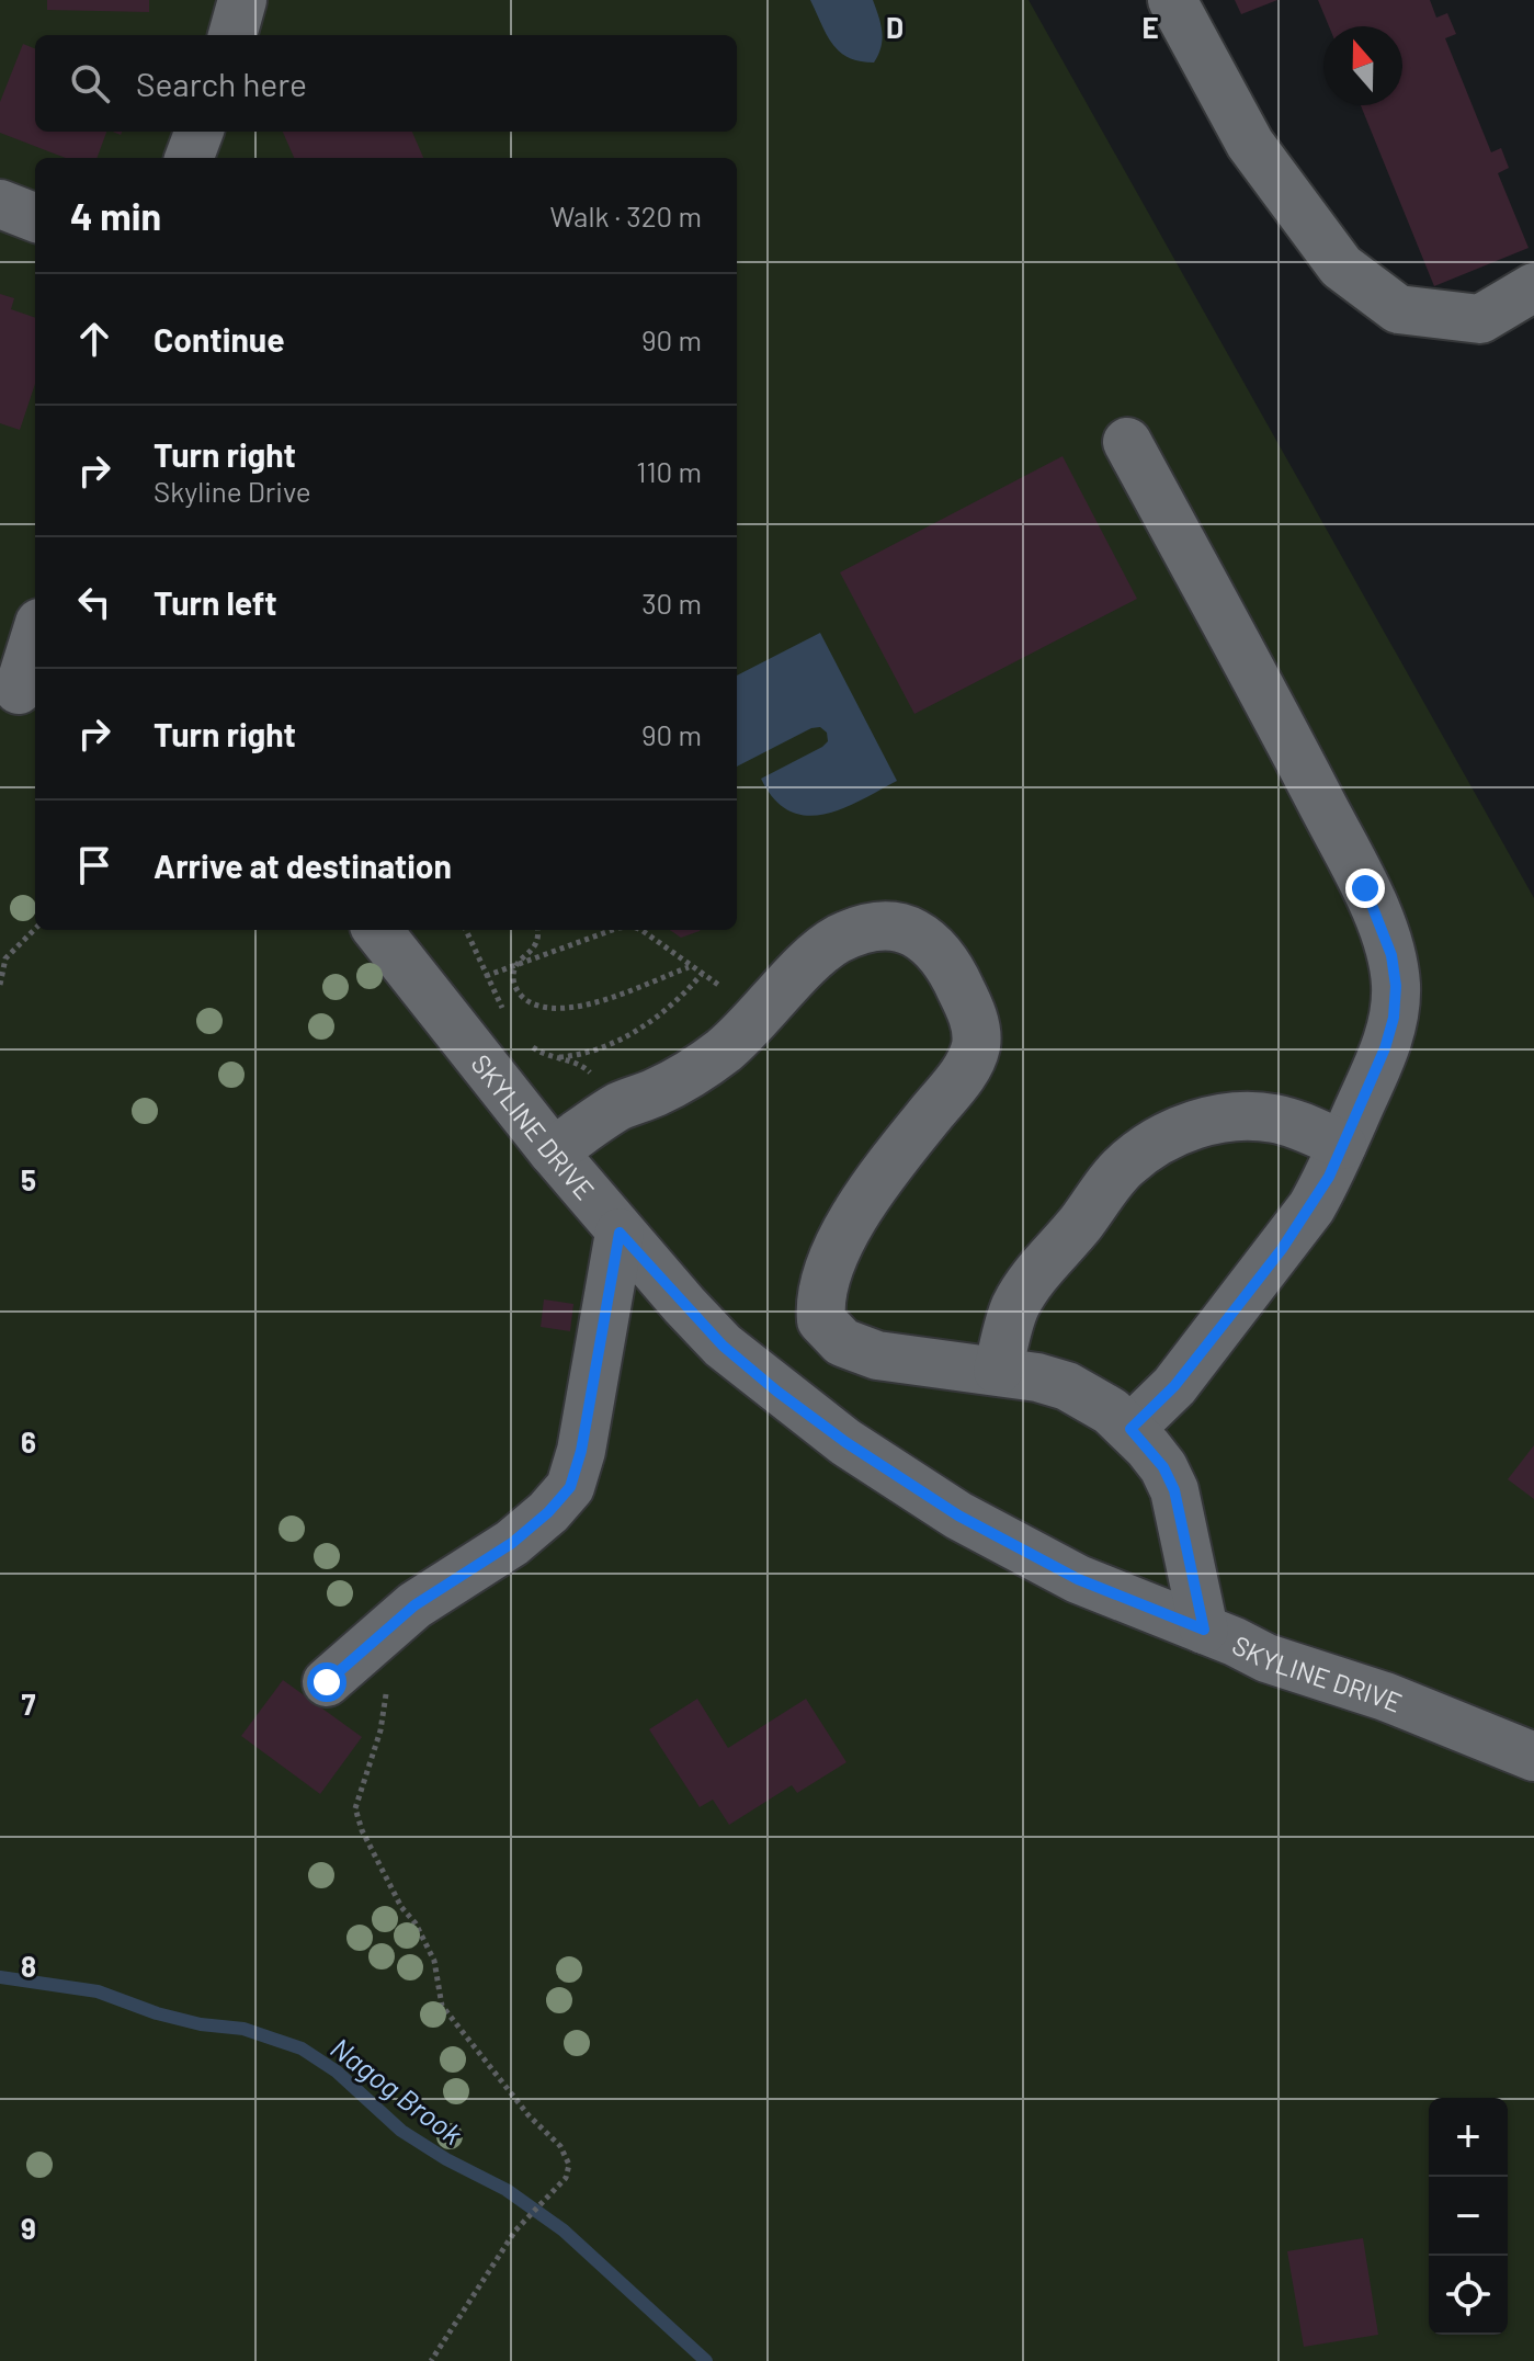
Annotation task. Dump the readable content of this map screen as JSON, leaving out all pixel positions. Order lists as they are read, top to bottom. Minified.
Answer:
{"streets":{"street":["SKYLINE DRIVE"]},"water":["Nagog Brook"],"north":"top","page":{"search":"Search here","heading":["4 min","Walk · 320 m"],"list":[["Continue","90 m"],["Turn right","Skyline Drive","110 m"],["Turn left","30 m"],["Turn right","90 m"],"Arrive at destination"],"map_buttons":["+","−"]},"grid":{"columns":["D","E"],"rows":["5","6","7","8","9"]}}
